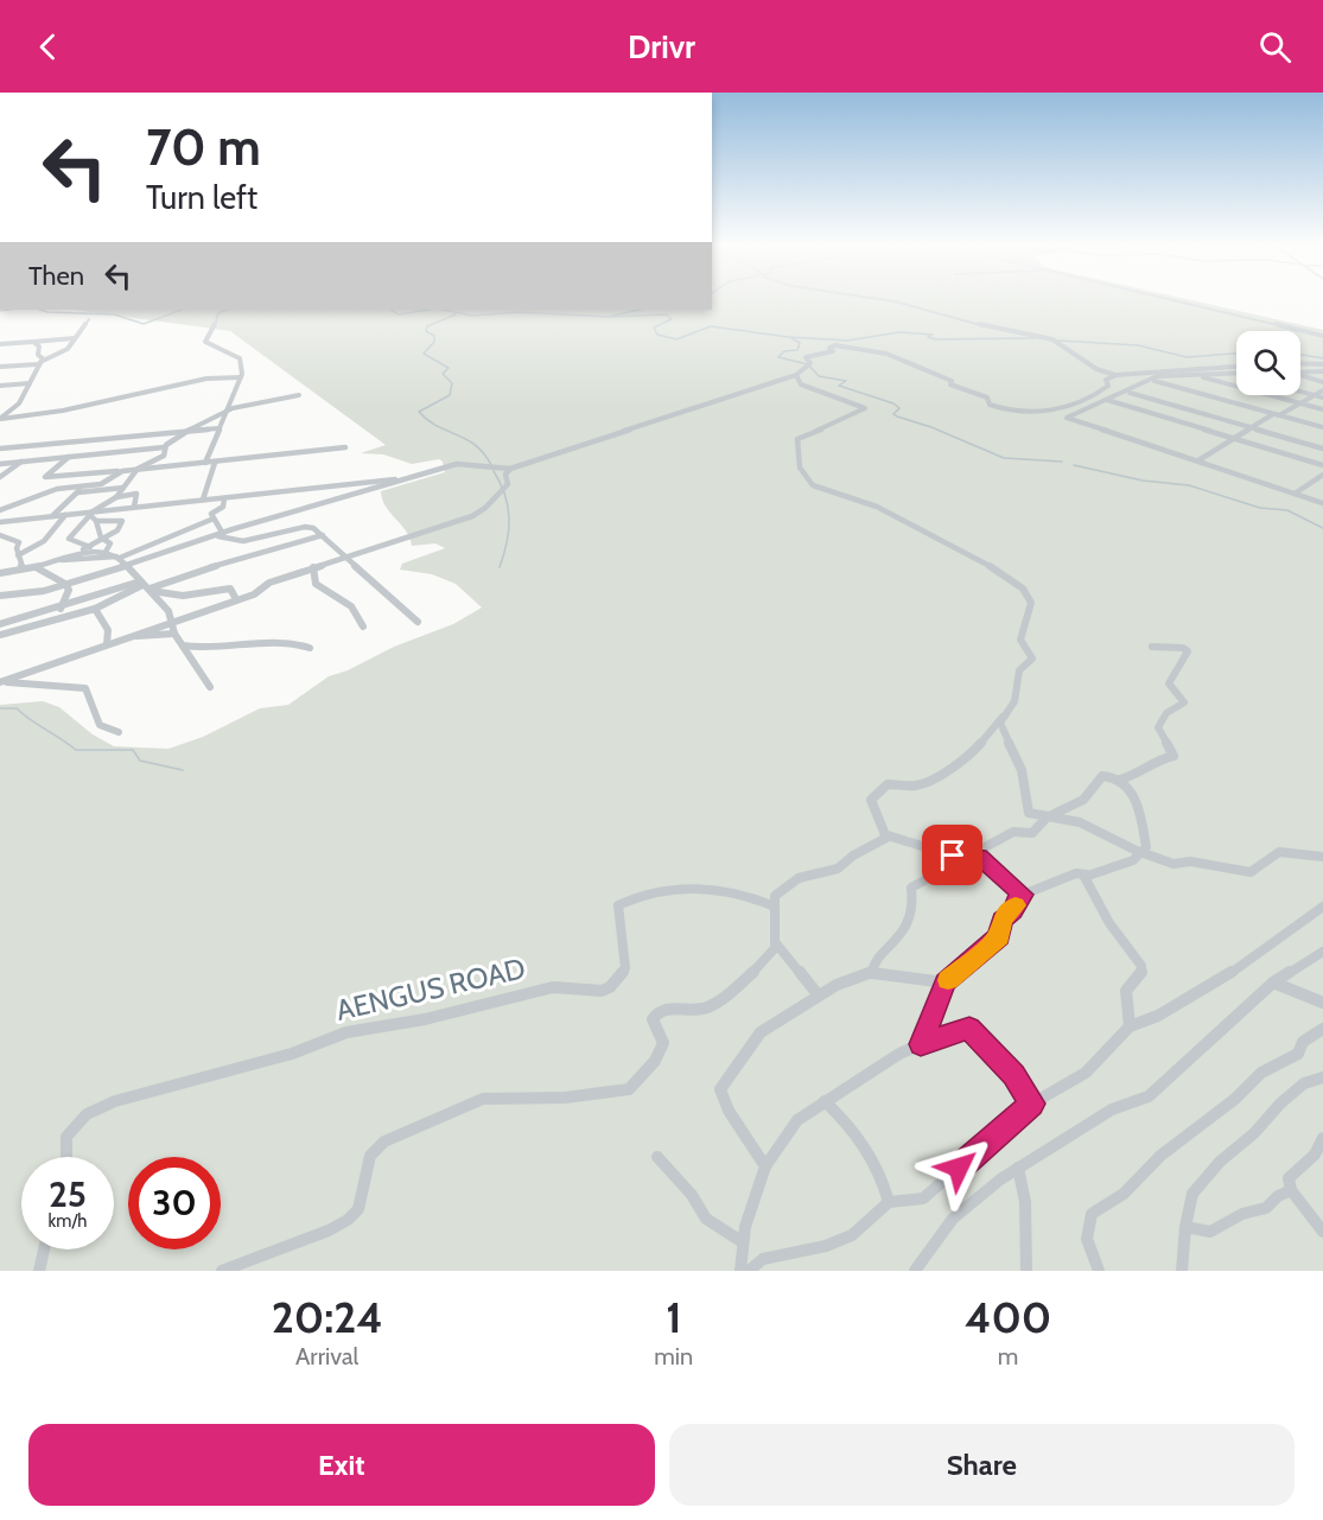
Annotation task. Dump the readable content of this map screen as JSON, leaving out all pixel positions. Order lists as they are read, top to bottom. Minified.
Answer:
{"streets":{"street":["AENGUS ROAD"]},"page":{"header":"Drivr","turn":["70 m","Turn left"],"then":"Then","speed":"25 km/h","limit":"30","eta":["20:24","Arrival","1","min","400","m"],"buttons":["Exit","Share"]}}
